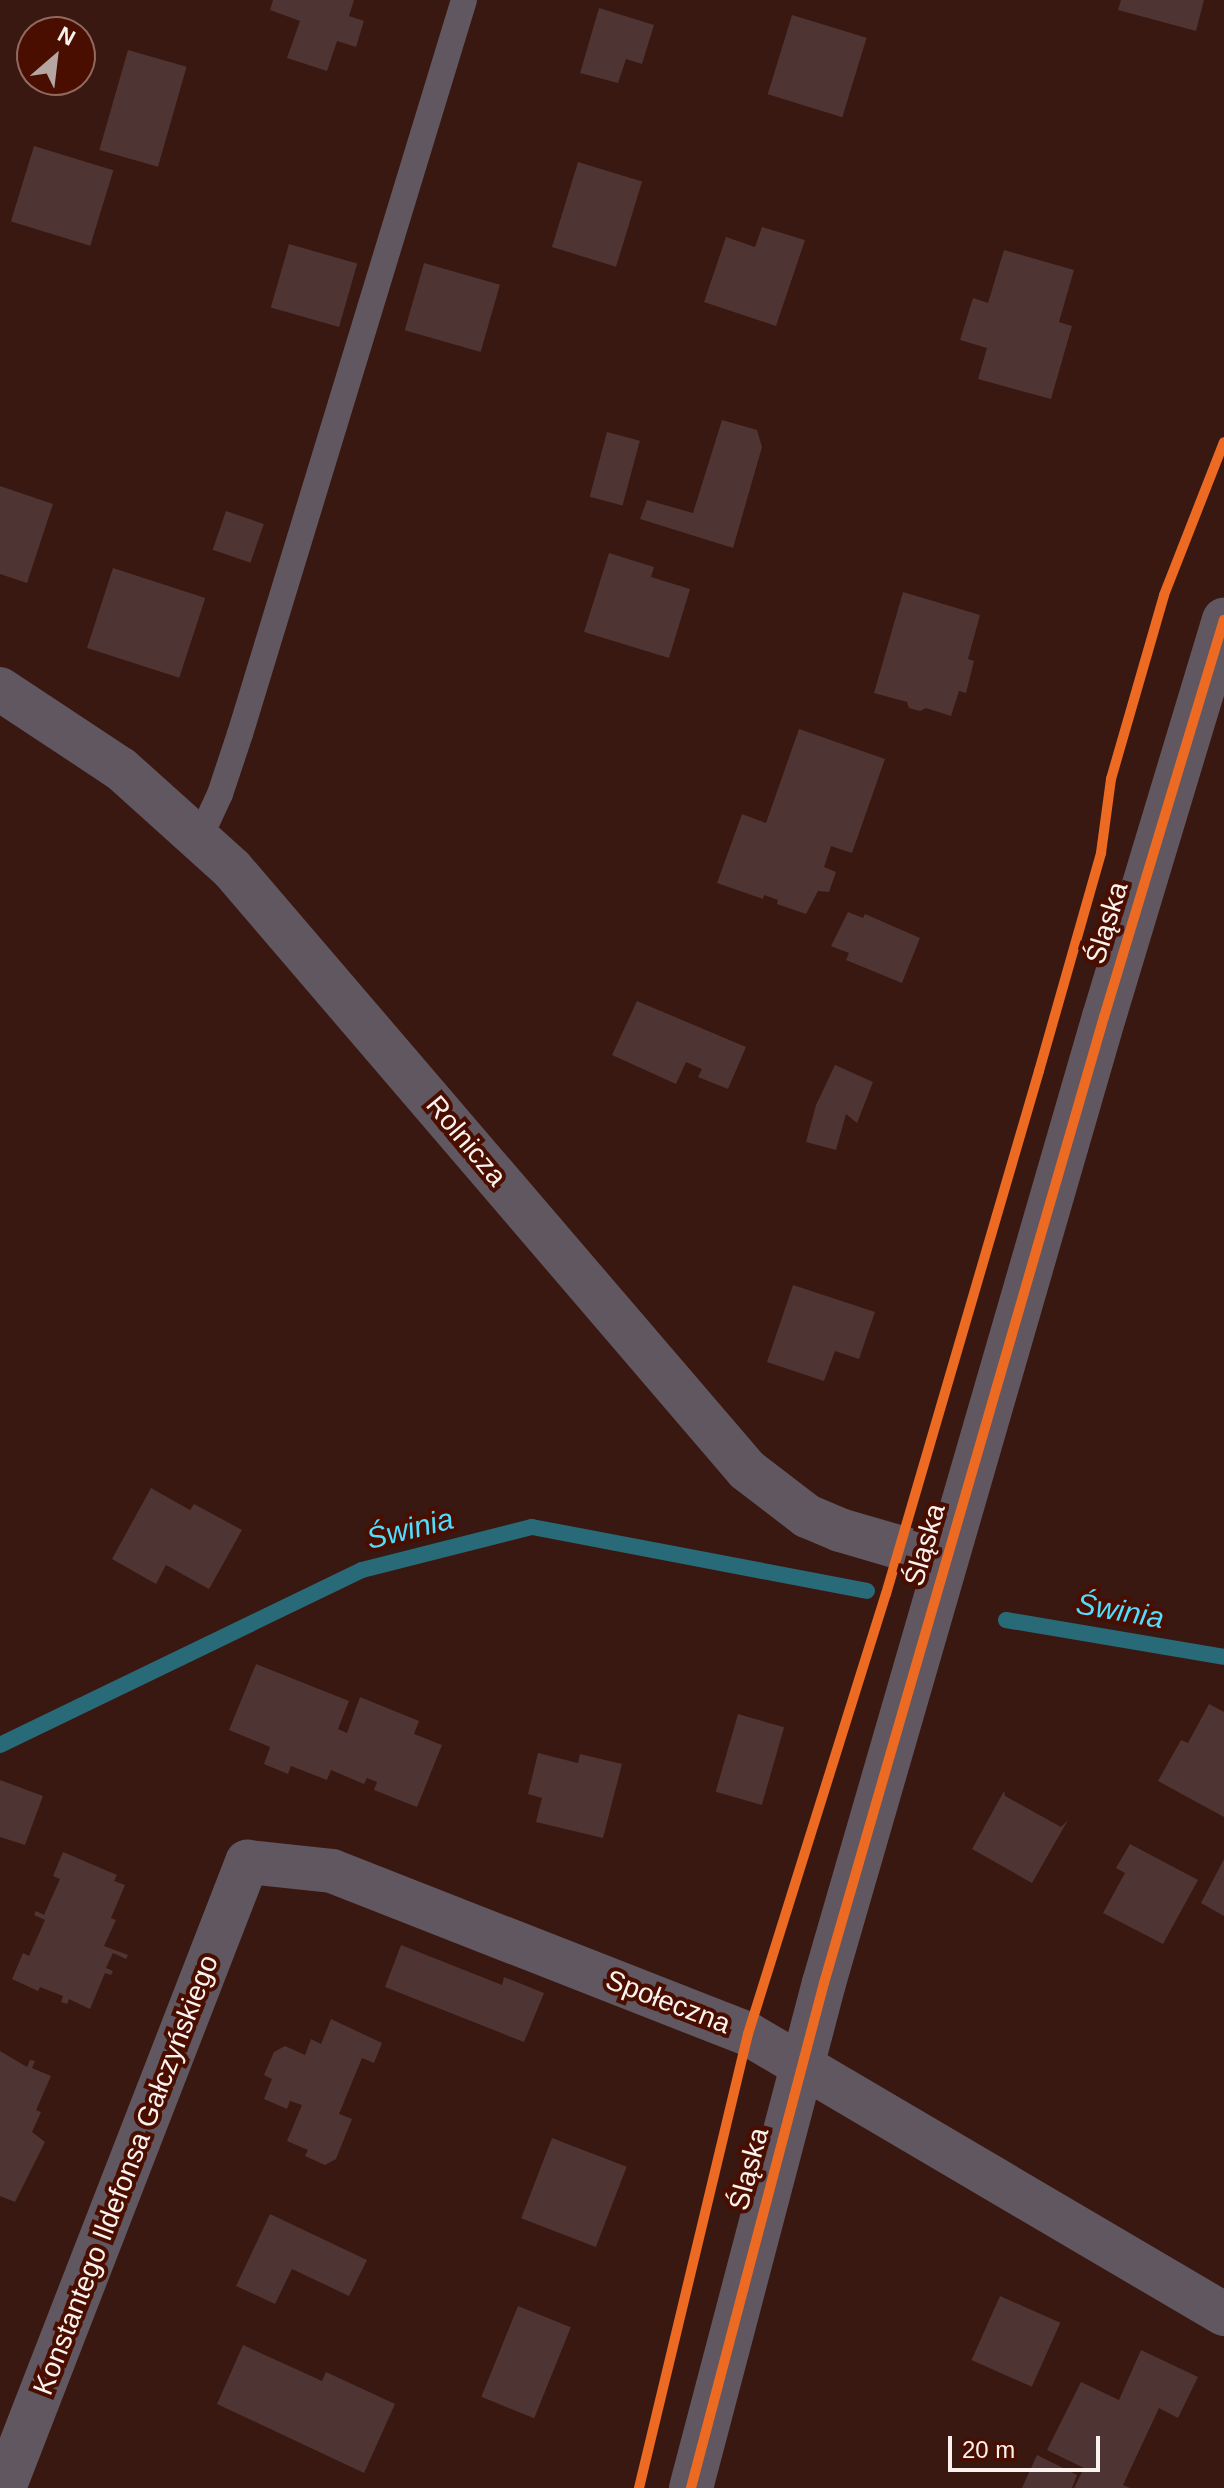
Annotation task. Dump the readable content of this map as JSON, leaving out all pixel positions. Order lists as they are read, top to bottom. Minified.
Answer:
{"streets":{"street":["Śląska","Rolnicza","Społeczna","Konstantego Ildefonsa Gałczyńskiego"]},"crossings":[["Śląska","Rolnicza"],["Śląska","Społeczna"],["Społeczna","Konstantego Ildefonsa Gałczyńskiego"]],"water":["Świnia"],"scale_bar":"20 m","north":"top right"}
